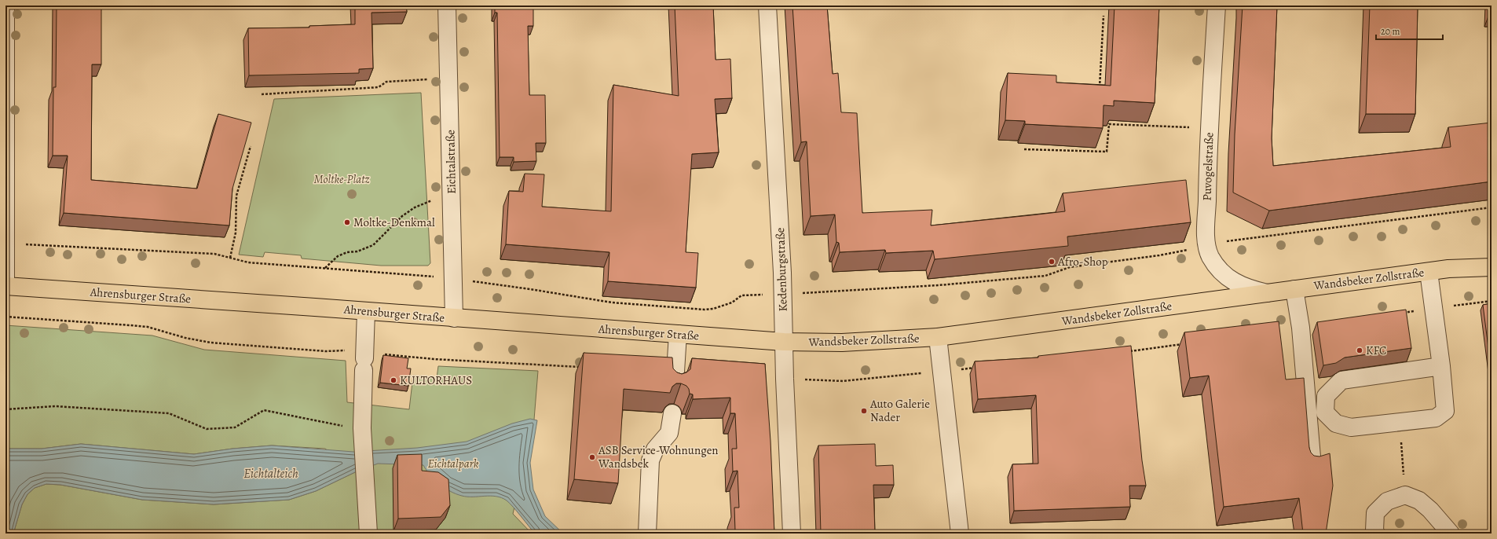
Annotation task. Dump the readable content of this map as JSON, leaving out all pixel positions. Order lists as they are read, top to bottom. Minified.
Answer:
{"streets":{"main road":["Wandsbeker Zollstraße","Ahrensburger Straße"],"street":["Eichtalstraße","Puvogelstraße","Kedenburgstraße"]},"crossings":[["Eichtalstraße","Ahrensburger Straße"],["Puvogelstraße","Wandsbeker Zollstraße"],["Kedenburgstraße","Wandsbeker Zollstraße"],["Kedenburgstraße","Ahrensburger Straße"],["Wandsbeker Zollstraße","Ahrensburger Straße"]],"water":["Eichtalteich"],"parks":["Moltke-Platz","Eichtalpark"],"places":["Moltke-Denkmal","Afro-Shop","KFC","KULTORHAUS","Auto Galerie Nader","ASB Service-Wohnungen Wandsbek"],"scale_bar":"20 m"}
